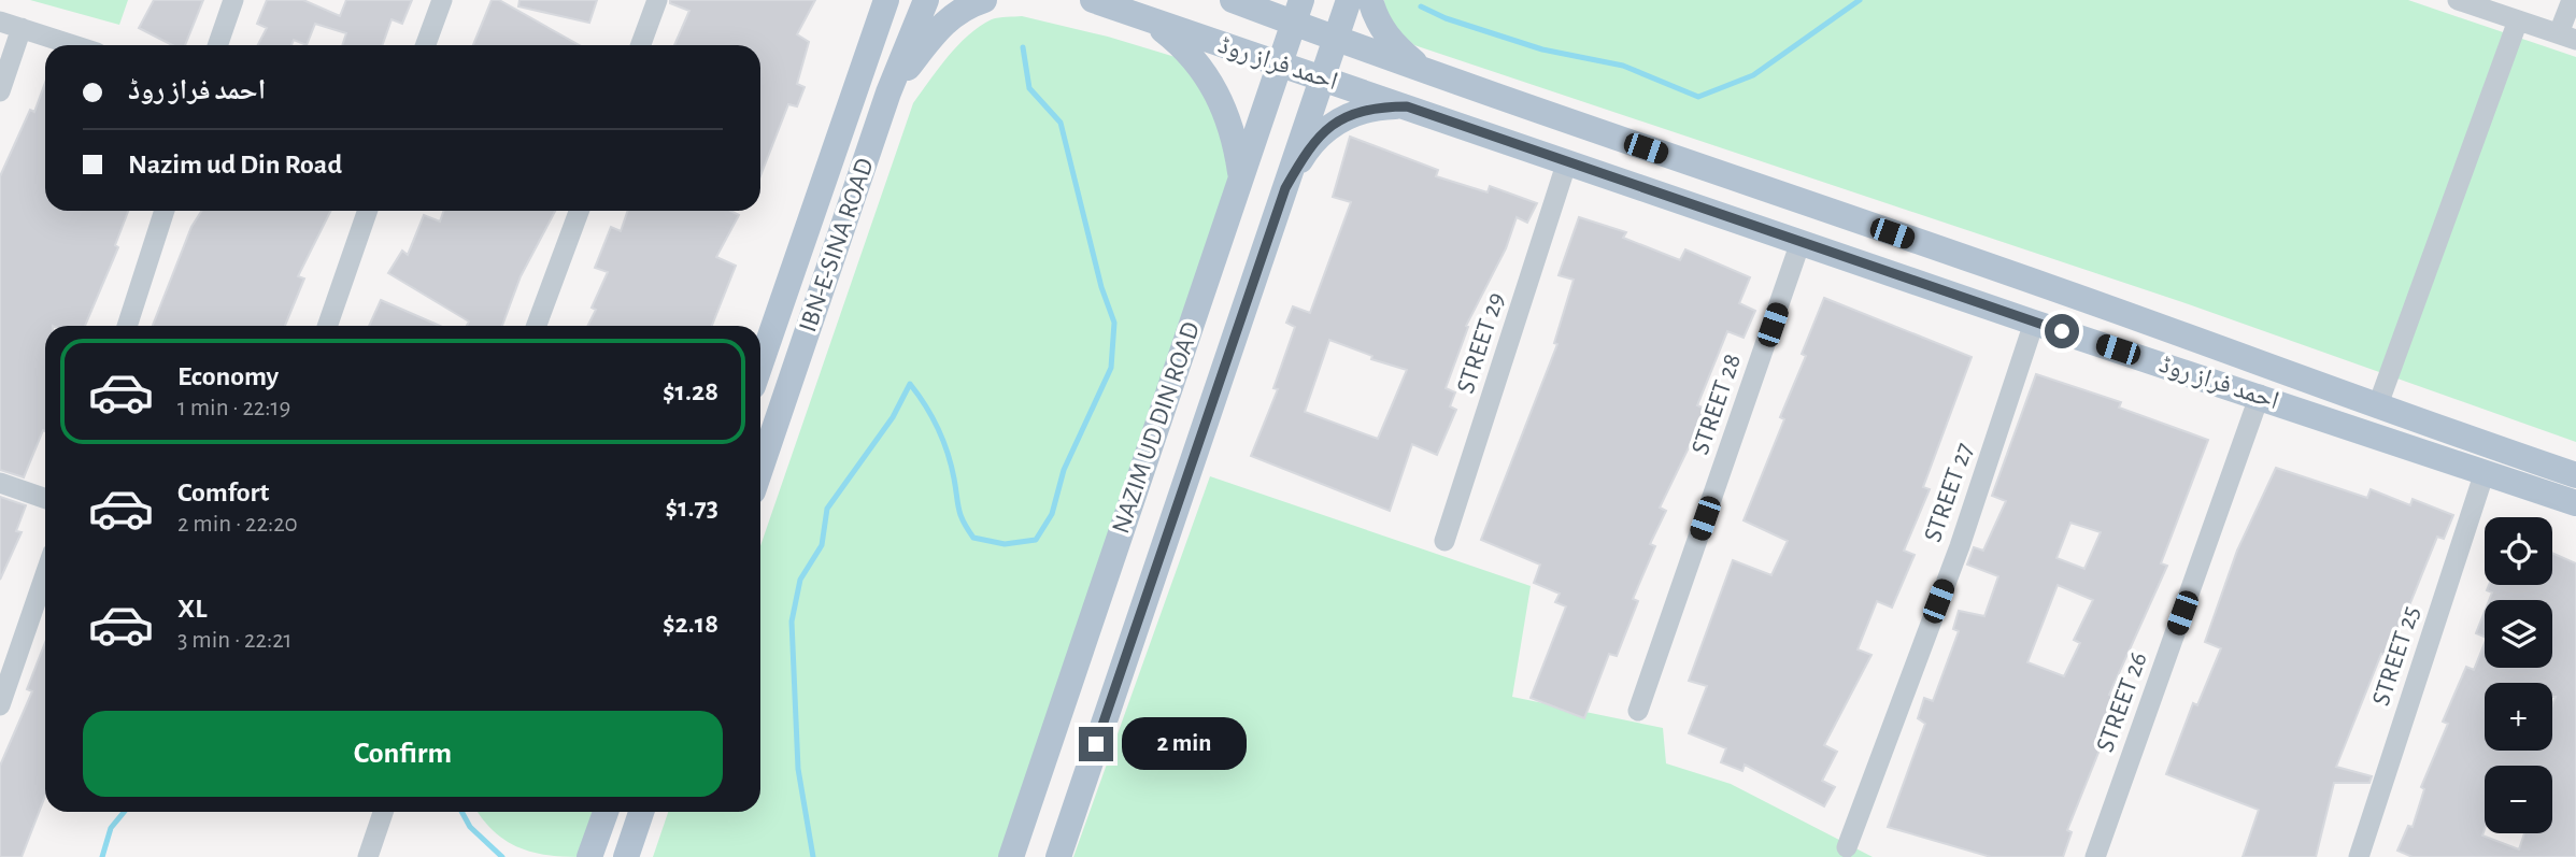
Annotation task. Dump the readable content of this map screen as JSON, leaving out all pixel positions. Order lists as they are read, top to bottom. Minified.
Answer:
{"streets":{"main road":["احمد فراز روڈ","IBN-E-SINA ROAD","NAZIM UD DIN ROAD"],"street":["STREET 29","STREET 28","STREET 27","STREET 25","STREET 26"]},"crossings":[["احمد فراز روڈ","STREET 29"],["احمد فراز روڈ","STREET 28"],["احمد فراز روڈ","NAZIM UD DIN ROAD"],["احمد فراز روڈ","STREET 27"],["احمد فراز روڈ","STREET 25"],["احمد فراز روڈ","STREET 26"]],"page":{"banner":["احمد فراز روڈ","Nazim ud Din Road"],"list":[{"name":"Economy","note":"1 min · 22:19","value":"$1.28"},{"name":"Comfort","note":"2 min · 22:20","value":"$1.73"},{"name":"XL","note":"3 min · 22:21","value":"$2.18"}],"map_buttons":["+","−"],"buttons":"Confirm","bubble":"2 min"}}
